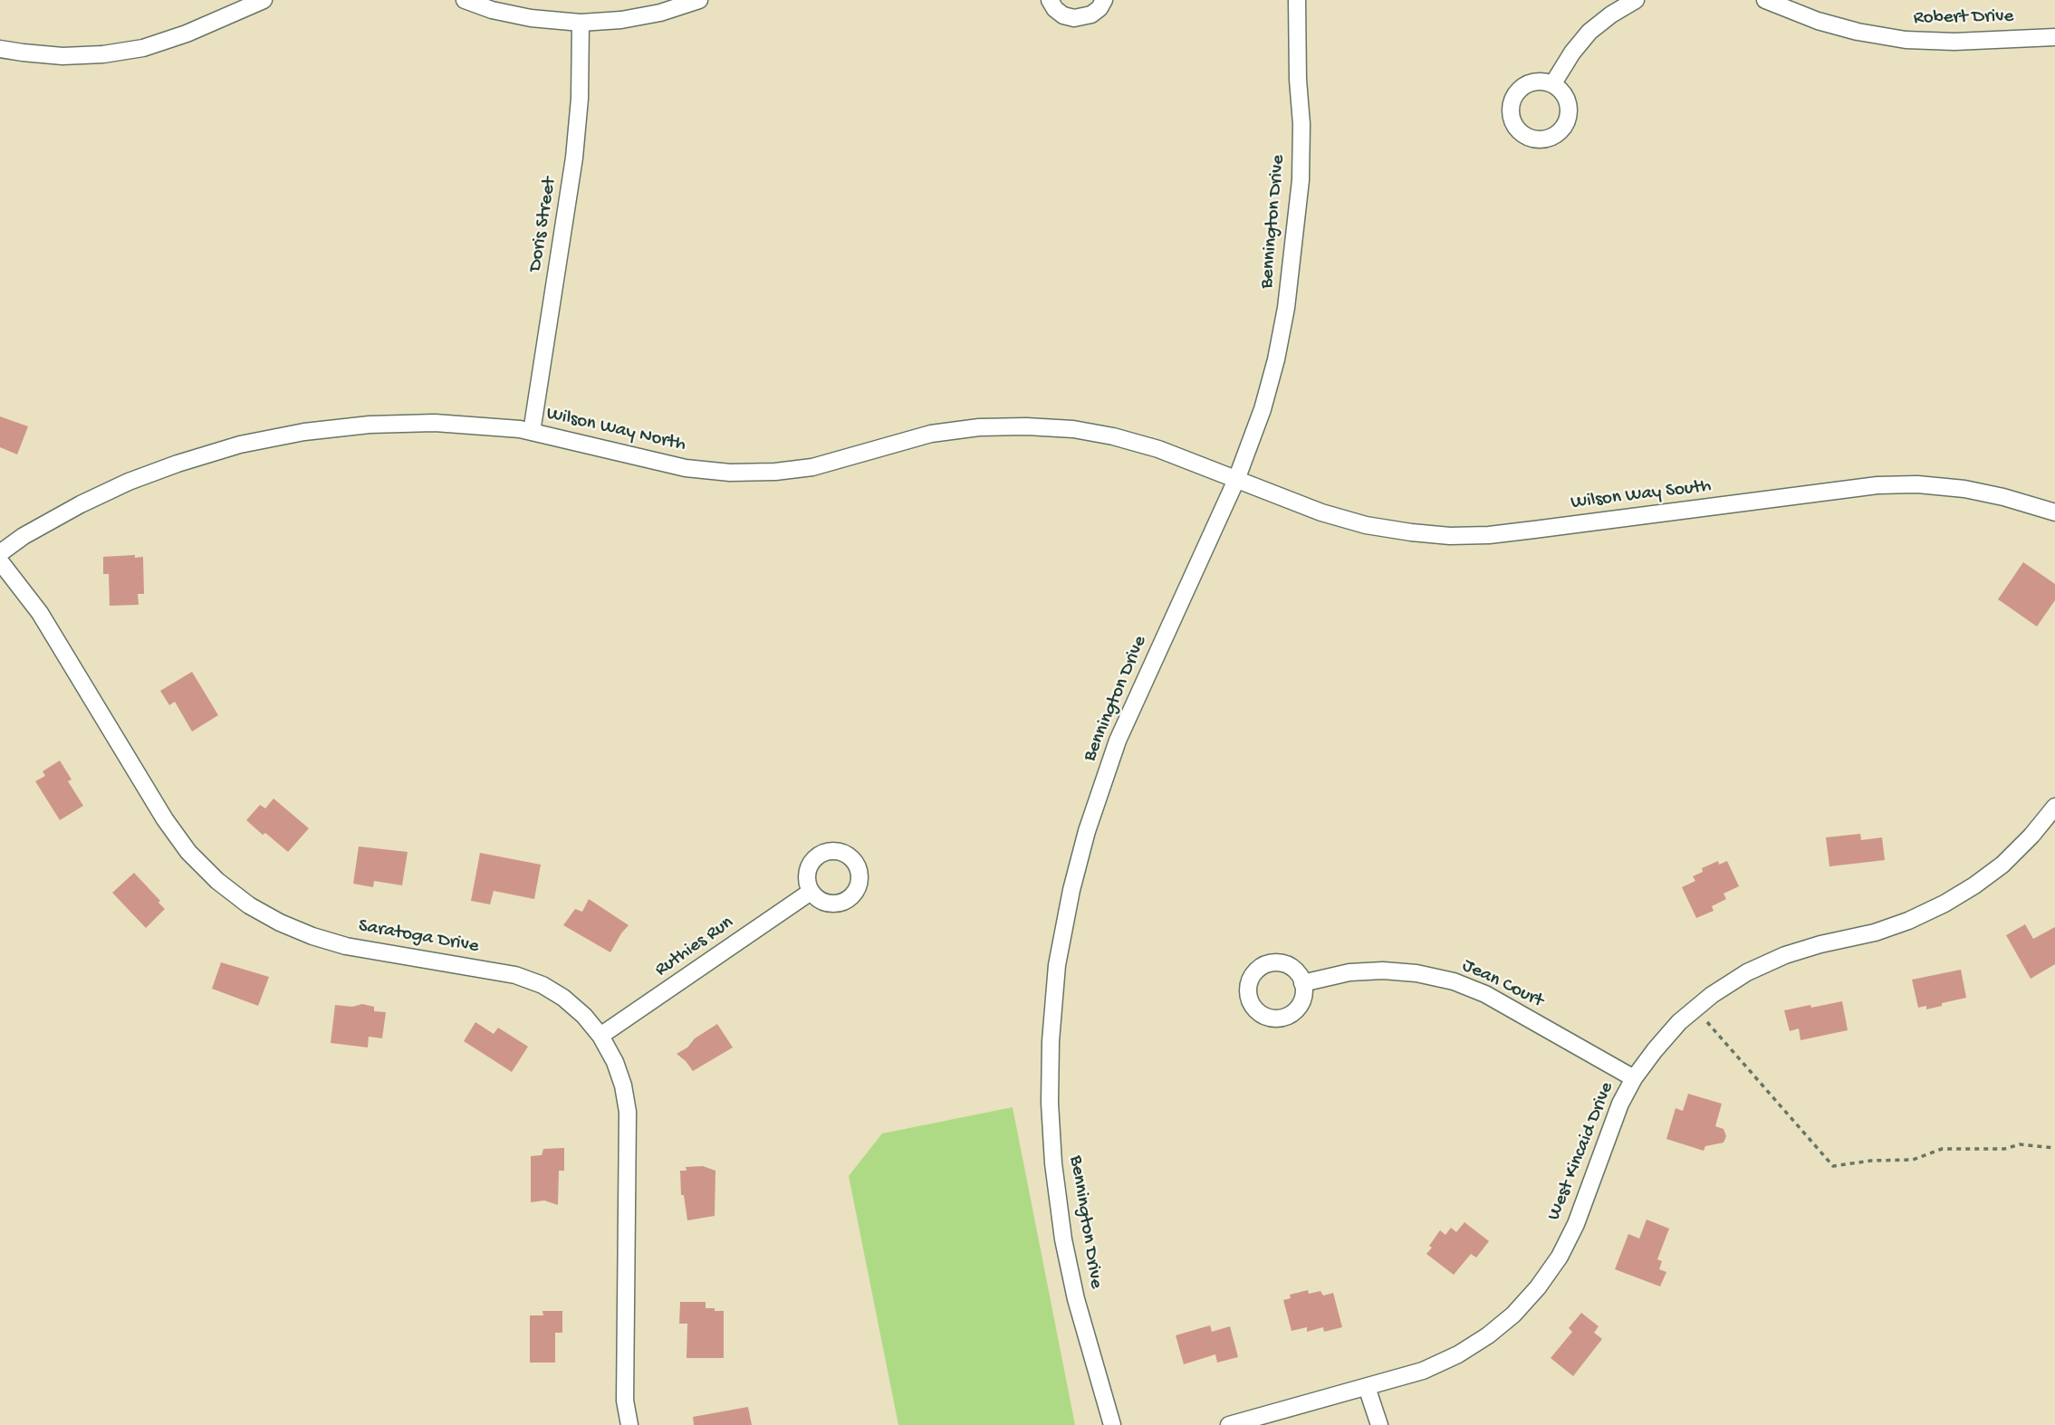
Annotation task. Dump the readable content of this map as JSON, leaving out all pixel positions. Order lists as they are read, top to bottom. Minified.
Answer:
{"streets":{"street":["Robert Drive","Bennington Drive","Doris Street","Wilson Way North","Wilson Way South","Saratoga Drive","Ruthies Run","Jean Court","West Kincaid Drive"]},"crossings":[["Bennington Drive","Wilson Way North"],["Bennington Drive","Wilson Way South"],["Doris Street","Wilson Way North"],["Wilson Way North","Wilson Way South"],["Saratoga Drive","Ruthies Run"],["Jean Court","West Kincaid Drive"]]}
